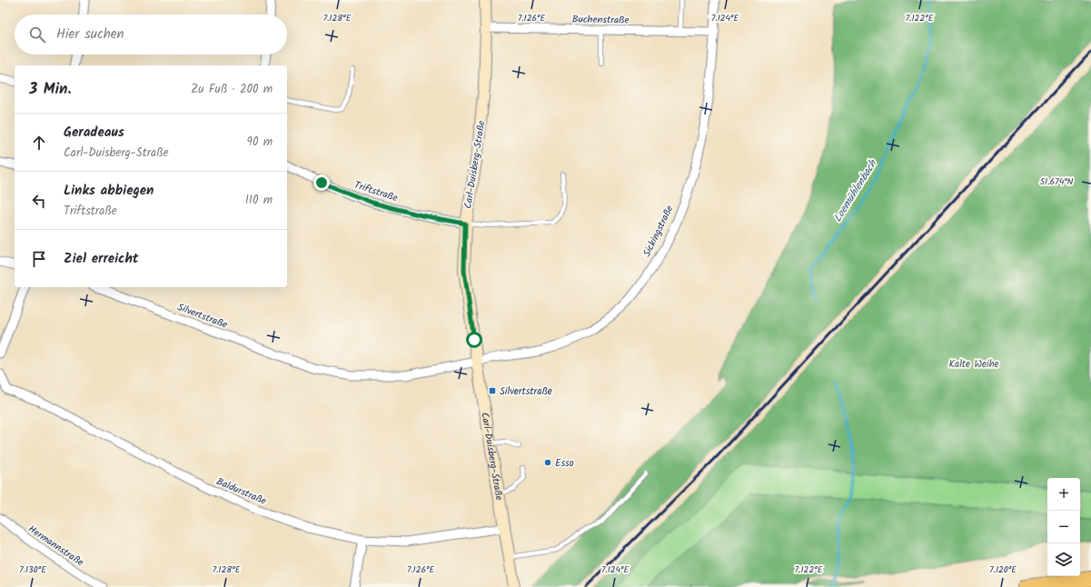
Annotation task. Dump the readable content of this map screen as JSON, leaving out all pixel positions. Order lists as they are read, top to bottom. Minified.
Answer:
{"streets":{"main road":["Carl-Duisberg-Straße"],"street":["Buchenstraße","Triftstraße","Sickingstraße","Silvertstraße","Baldurstraße","Hermannstraße"]},"crossings":[["Buchenstraße","Carl-Duisberg-Straße"],["Buchenstraße","Sickingstraße"],["Carl-Duisberg-Straße","Triftstraße"],["Carl-Duisberg-Straße","Sickingstraße"],["Carl-Duisberg-Straße","Silvertstraße"],["Carl-Duisberg-Straße","Baldurstraße"],["Sickingstraße","Silvertstraße"]],"water":["Loemühlenbach"],"parks":["Kalte Weihe"],"places":{"transit":["Silvertstraße"],"other":["Esso"]},"page":{"search":"Hier suchen","heading":["3 Min.","Zu Fuß · 200 m"],"list":[["Geradeaus","Carl-Duisberg-Straße","90 m"],["Links abbiegen","Triftstraße","110 m"],"Ziel erreicht"],"map_buttons":["+","−"]},"coordinates":["7.128°E","7.126°E","7.124°E","7.122°E","51.674°N","7.130°E","7.120°E"]}
